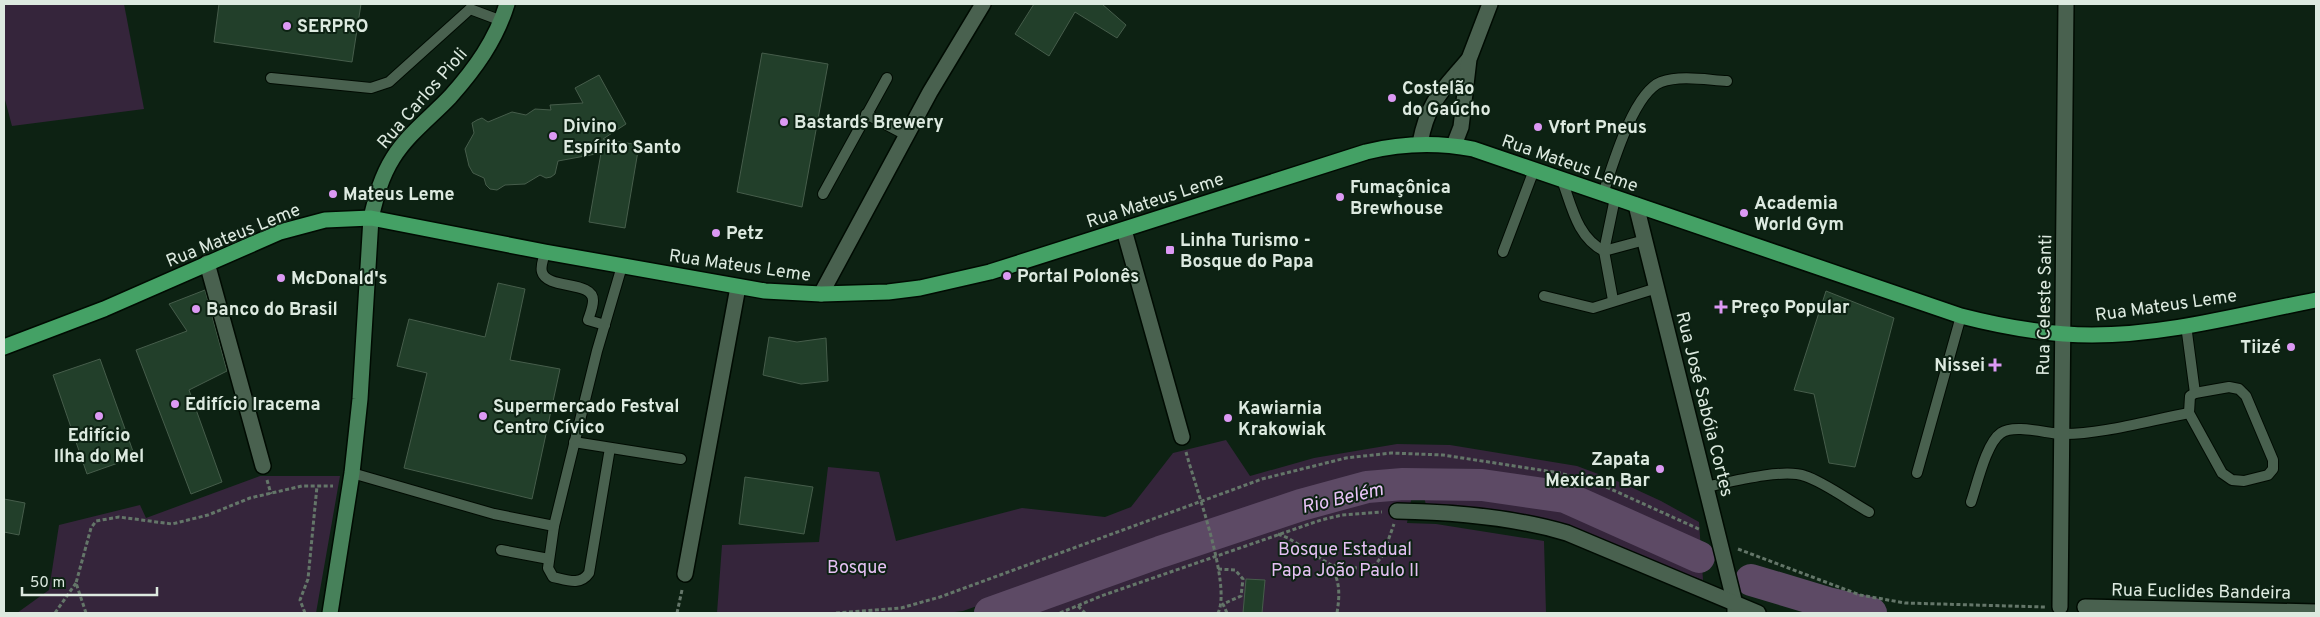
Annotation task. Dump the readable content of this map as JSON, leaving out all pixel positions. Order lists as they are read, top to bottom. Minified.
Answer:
{"streets":{"main road":["Rua Carlos Pioli","Rua Mateus Leme"],"street":["Rua Celeste Santi","Rua José Sabóia Cortes","Rua Euclides Bandeira"]},"crossings":[["Rua Carlos Pioli","Rua Mateus Leme"],["Rua Mateus Leme","Rua Celeste Santi"],["Rua Mateus Leme","Rua José Sabóia Cortes"]],"water":["Rio Belém"],"parks":["Bosque Estadual Papa João Paulo II","Bosque"],"places":{"other":["SERPRO","Costelão do Gaúcho","Bastards Brewery","Vfort Pneus","Divino Espírito Santo","Mateus Leme","Fumaçônica Brewhouse","Academia World Gym","Petz","Portal Polonês","McDonald's","Banco do Brasil","Tiizé","Edifício Iracema","Edifício Ilha do Mel","Supermercado Festval Centro Cívico","Kawiarnia Krakowiak","Zapata Mexican Bar"],"transit":["Linha Turismo - Bosque do Papa"],"health":["Preço Popular","Nissei"]},"scale_bar":"50 m"}
